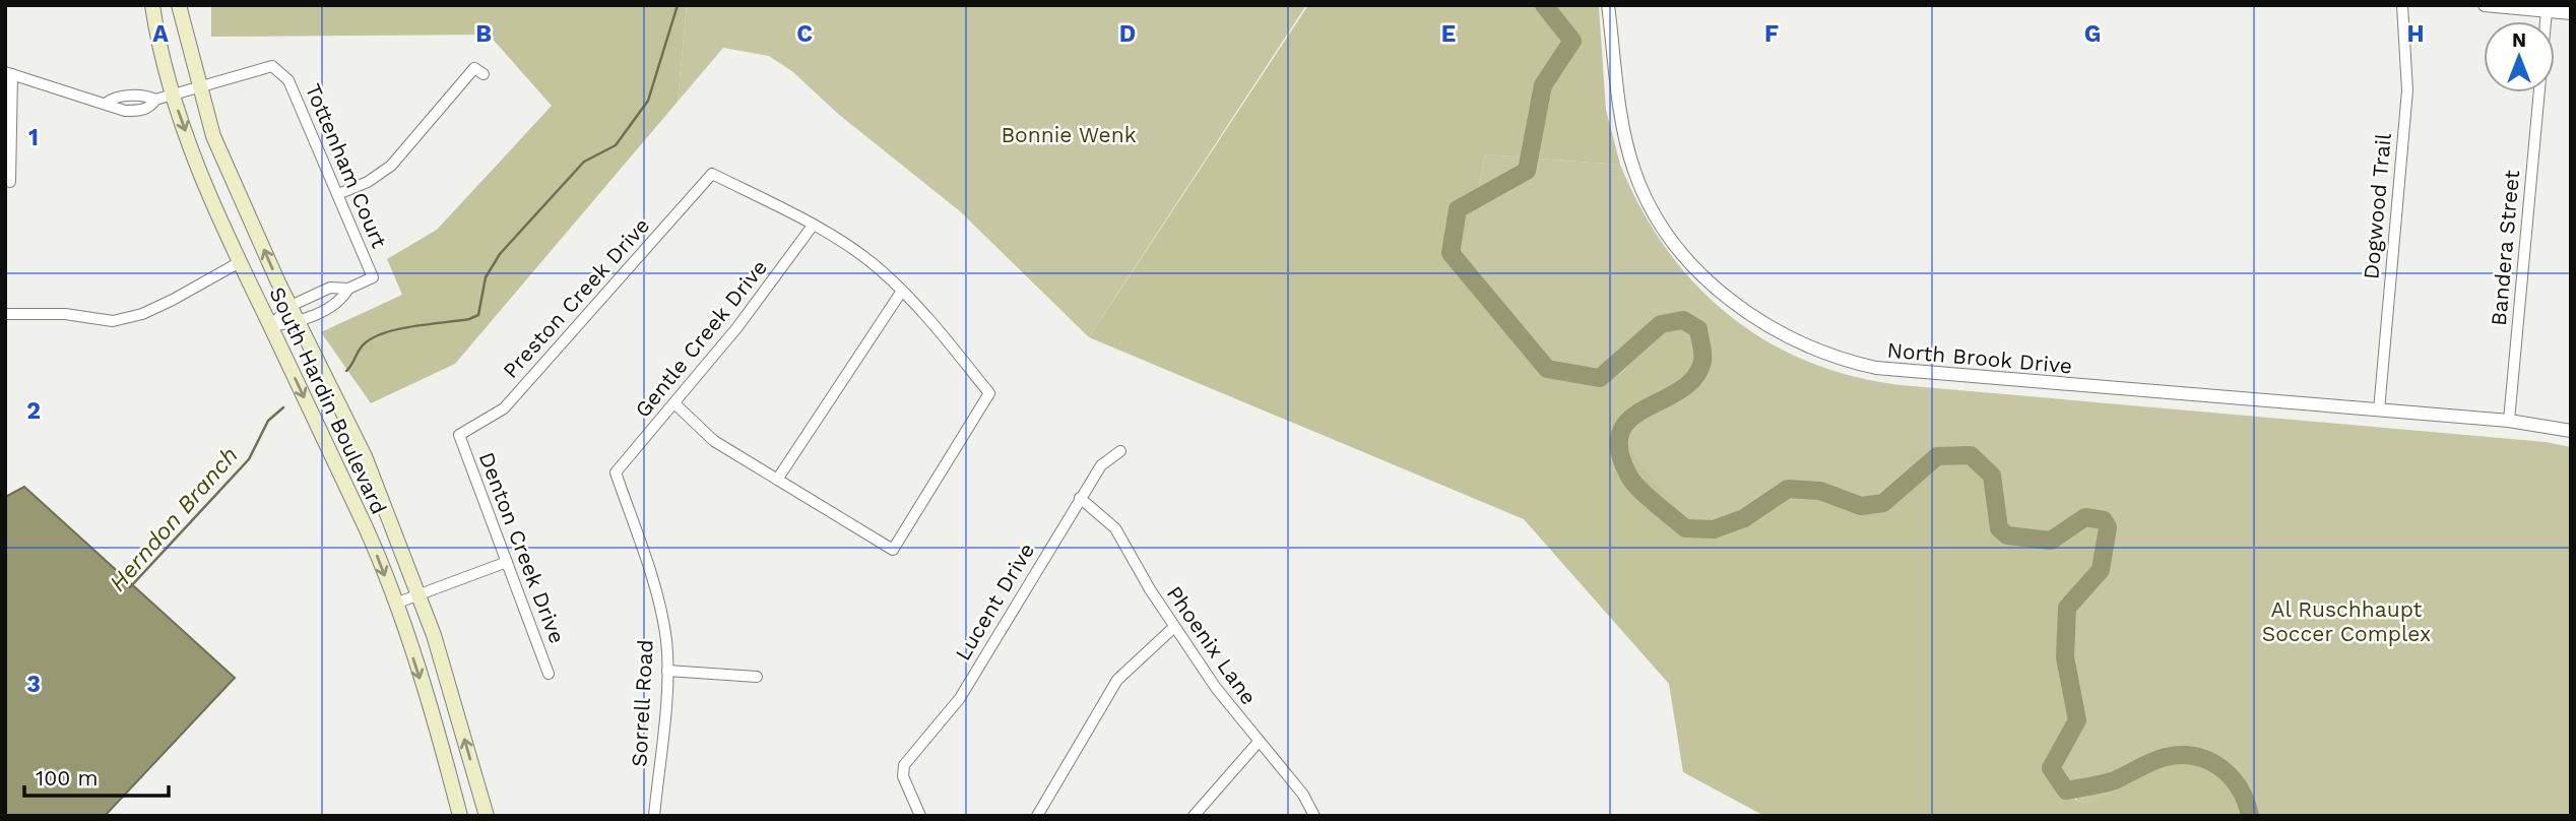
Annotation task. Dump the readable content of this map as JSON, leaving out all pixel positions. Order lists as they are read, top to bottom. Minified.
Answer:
{"streets":{"main road":["South Hardin Boulevard"],"street":["Tottenham Court","Dogwood Trail","Bandera Street","Preston Creek Drive","Gentle Creek Drive","North Brook Drive","Denton Creek Drive","Lucent Drive","Phoenix Lane","Sorrell Road"]},"crossings":[["Tottenham Court","South Hardin Boulevard"],["Dogwood Trail","North Brook Drive"],["Bandera Street","North Brook Drive"],["Preston Creek Drive","Gentle Creek Drive"],["Preston Creek Drive","Denton Creek Drive"],["Gentle Creek Drive","Sorrell Road"],["Lucent Drive","Phoenix Lane"]],"water":["Herndon Branch"],"parks":["Bonnie Wenk","Al Ruschhaupt Soccer Complex"],"scale_bar":"100 m","north":"top","grid":{"columns":["A","B","C","D","E","F","G","H"],"rows":["1","2","3"]}}
